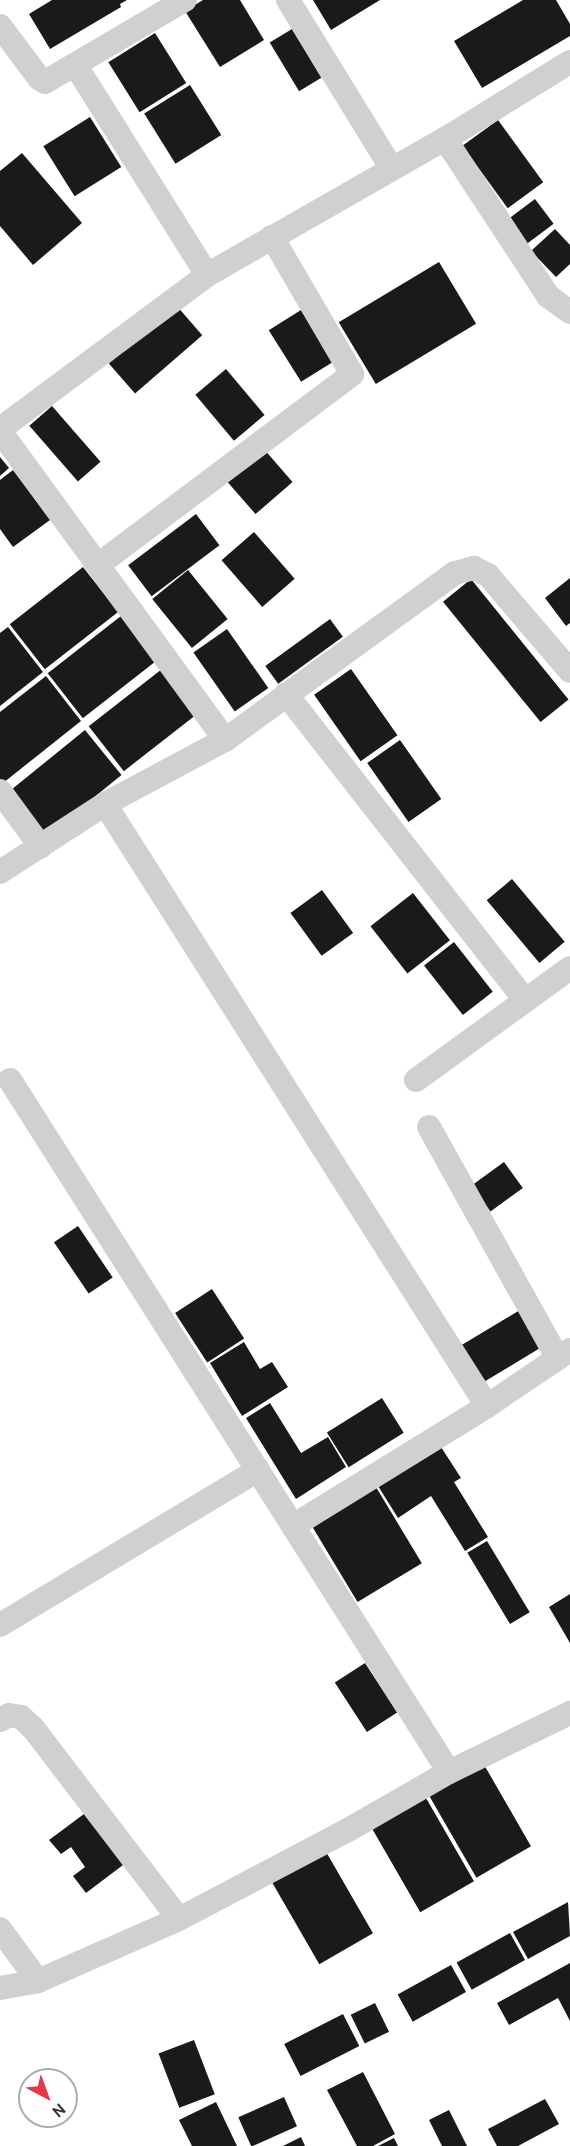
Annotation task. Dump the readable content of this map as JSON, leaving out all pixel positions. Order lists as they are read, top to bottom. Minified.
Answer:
{"north":"bottom right"}
